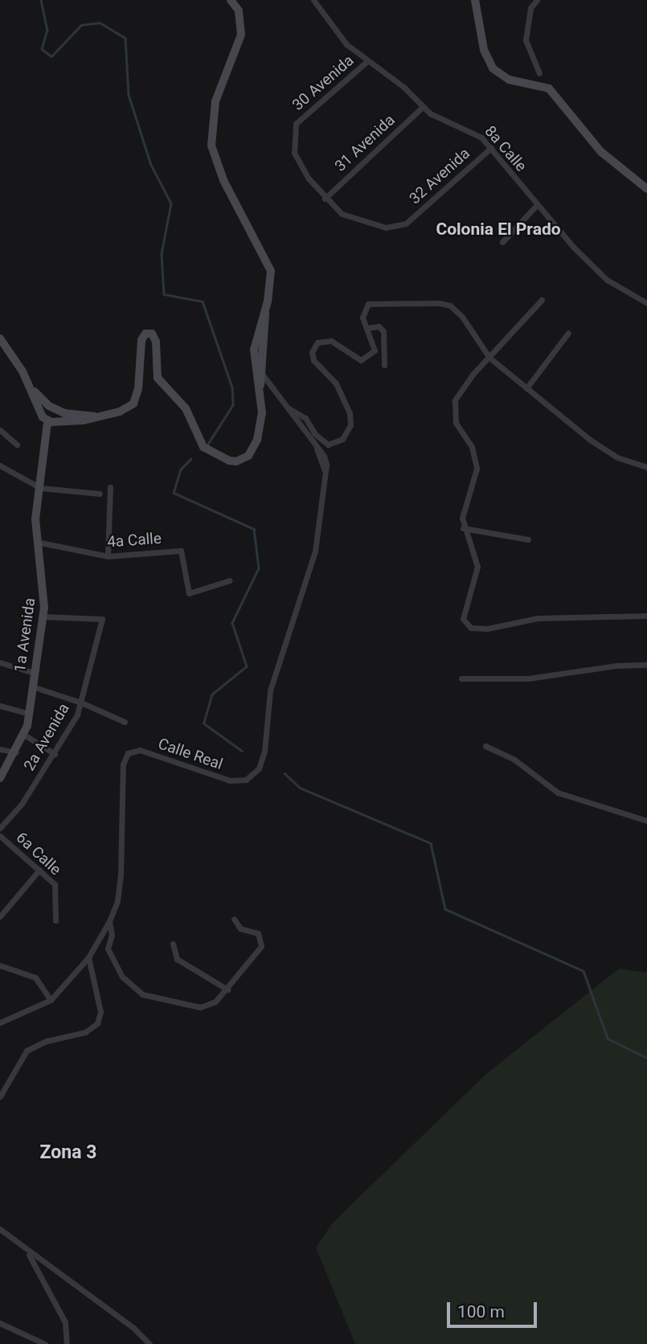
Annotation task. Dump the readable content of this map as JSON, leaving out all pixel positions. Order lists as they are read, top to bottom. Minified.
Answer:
{"streets":{"main road":["1a Avenida"],"street":["30 Avenida","31 Avenida","8a Calle","32 Avenida","4a Calle","2a Avenida","Calle Real","6a Calle"]},"crossings":[["30 Avenida","31 Avenida"],["30 Avenida","8a Calle"],["30 Avenida","32 Avenida"],["31 Avenida","8a Calle"],["31 Avenida","32 Avenida"],["8a Calle","32 Avenida"],["4a Calle","1a Avenida"],["1a Avenida","2a Avenida"]],"districts":["Colonia El Prado","Zona 3"],"scale_bar":"100 m"}
